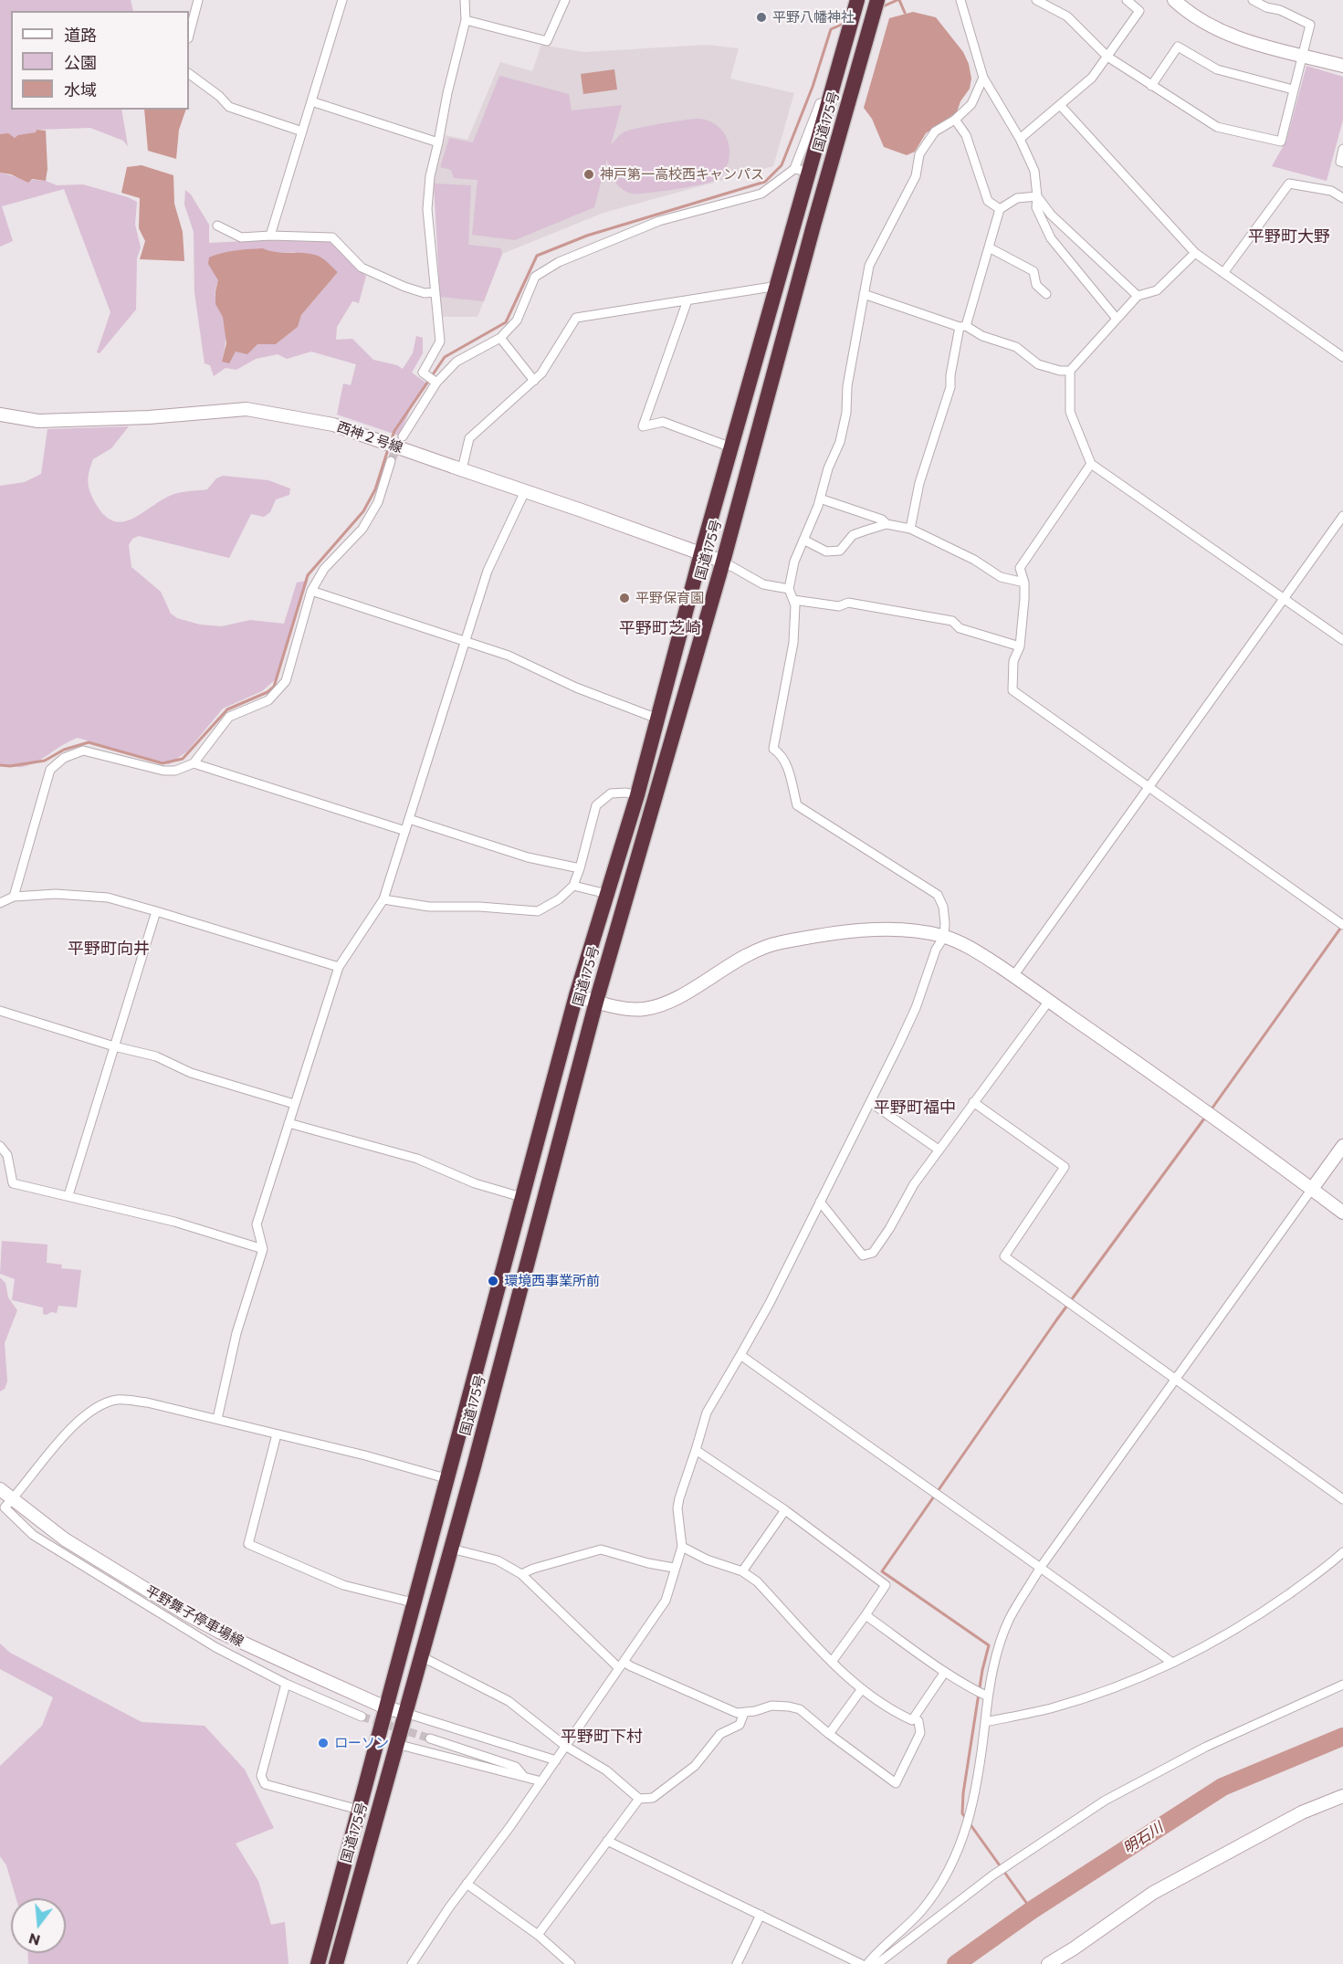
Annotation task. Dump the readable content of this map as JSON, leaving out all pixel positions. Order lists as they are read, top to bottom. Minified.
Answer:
{"streets":{"highway":["国道175号"],"street":["西神２号線","平野舞子停車場線"]},"crossings":[["国道175号","西神２号線"],["国道175号","平野舞子停車場線"]],"districts":["平野町大野","平野町芝崎","平野町向井","平野町福中","平野町下村"],"water":["明石川"],"places":["平野八幡神社","神戸第一高校西キャンパス","平野保育園","環境西事業所前","ローソン"],"legend":["道路","公園","水域"],"north":"bottom"}
